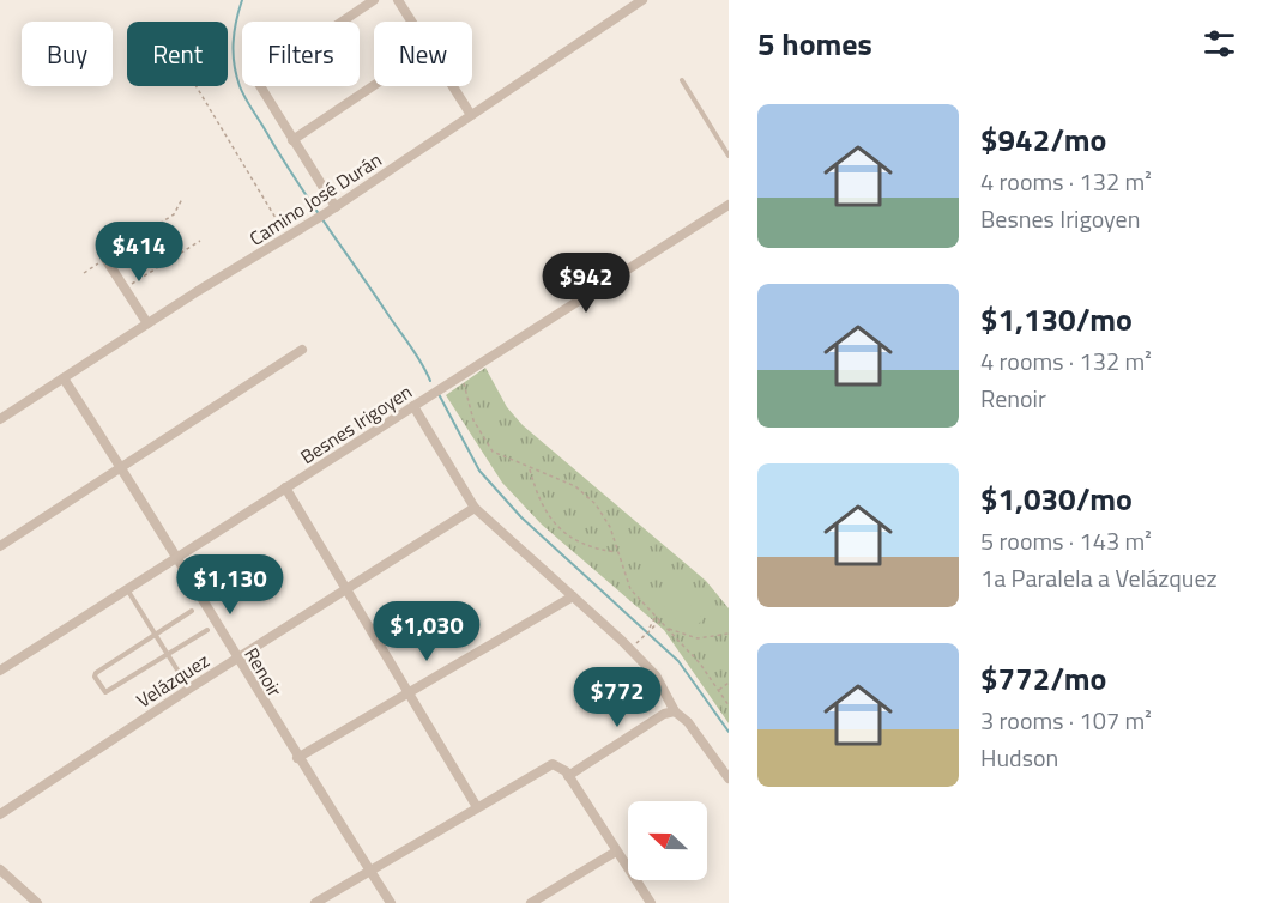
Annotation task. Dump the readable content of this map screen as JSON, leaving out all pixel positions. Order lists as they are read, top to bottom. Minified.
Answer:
{"streets":{"street":["Camino José Durán","Besnes Irigoyen","Renoir","Velázquez"]},"crossings":[["Camino José Durán","Renoir"],["Besnes Irigoyen","Renoir"],["Renoir","Velázquez"]],"north":"left","page":{"heading":"5 homes","chip":["Buy","Rent","Filters","New"],"list":[{"name":"$942/mo","note":"4 rooms · 132 m² · Besnes Irigoyen"},{"name":"$1,130/mo","note":"4 rooms · 132 m² · Renoir"},{"name":"$1,030/mo","note":"5 rooms · 143 m² · 1a Paralela a Velázquez"},{"name":"$772/mo","note":"3 rooms · 107 m² · Hudson"}],"price":["$414","$942","$1,130","$1,030","$772"]}}
